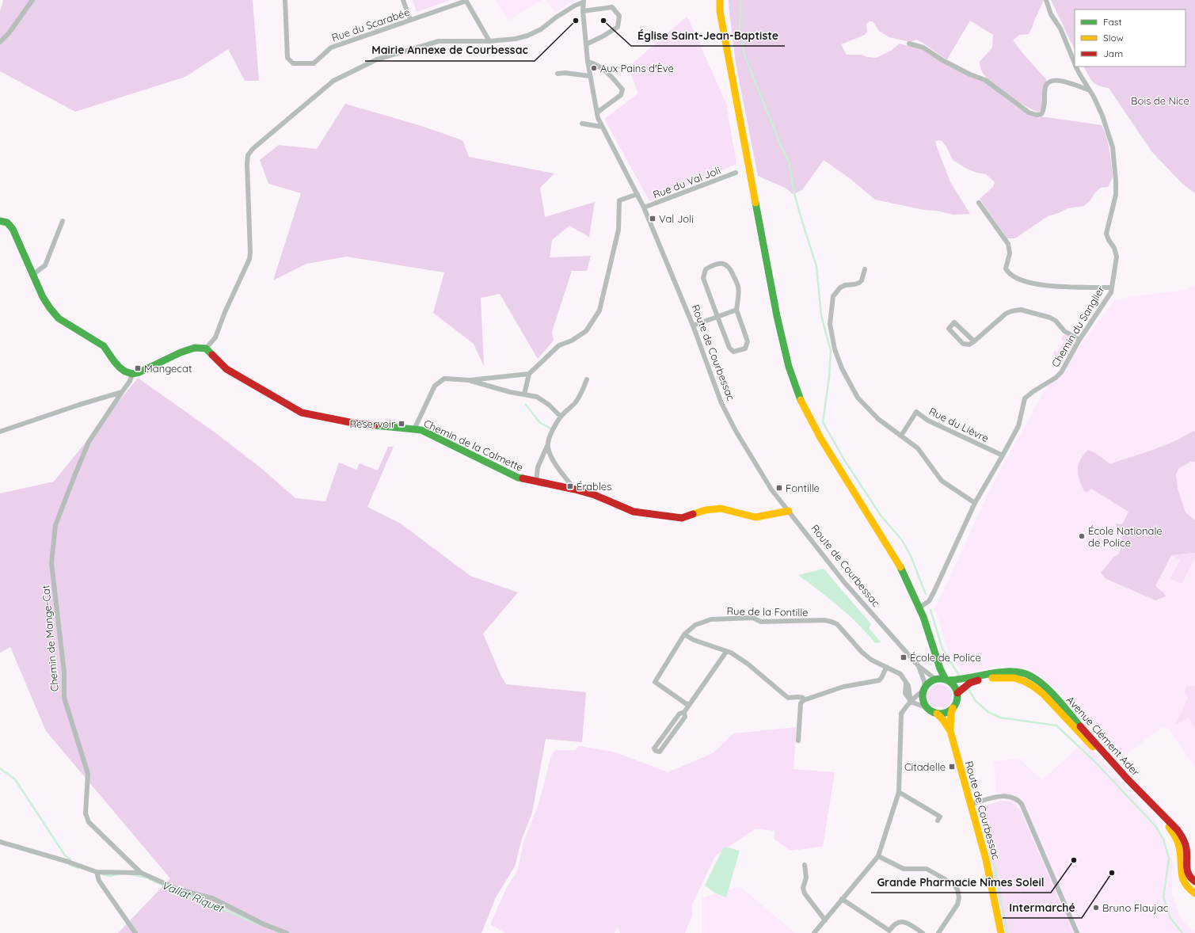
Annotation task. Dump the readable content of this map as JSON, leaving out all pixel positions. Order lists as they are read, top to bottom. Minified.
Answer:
{"streets":{"street":["Rue du Scarabée","Rue du Val Joli","Chemin du Sanglier","Route de Courbessac","Rue du Lièvre","Chemin de la Calmette","Rue de la Fontille","Chemin de Mange-Cat","Avenue Clément Ader"]},"crossings":[["Rue du Val Joli","Route de Courbessac"],["Chemin du Sanglier","Rue du Lièvre"],["Route de Courbessac","Chemin de la Calmette"],["Route de Courbessac","Avenue Clément Ader"]],"water":["Vallat Riquet"],"parks":["Bois de Nice"],"places":{"other":["Mairie Annexe de Courbessac","Église Saint-Jean-Baptiste","Aux Pains d'Ève","École Nationale de Police","Grande Pharmacie Nîmes Soleil","Intermarché","Bruno Flaujac"],"transit":["Val Joli","Mangecat","Réservoir","Érables","Fontille","École de Police","Citadelle"]},"legend":["Fast","Slow","Jam"]}
